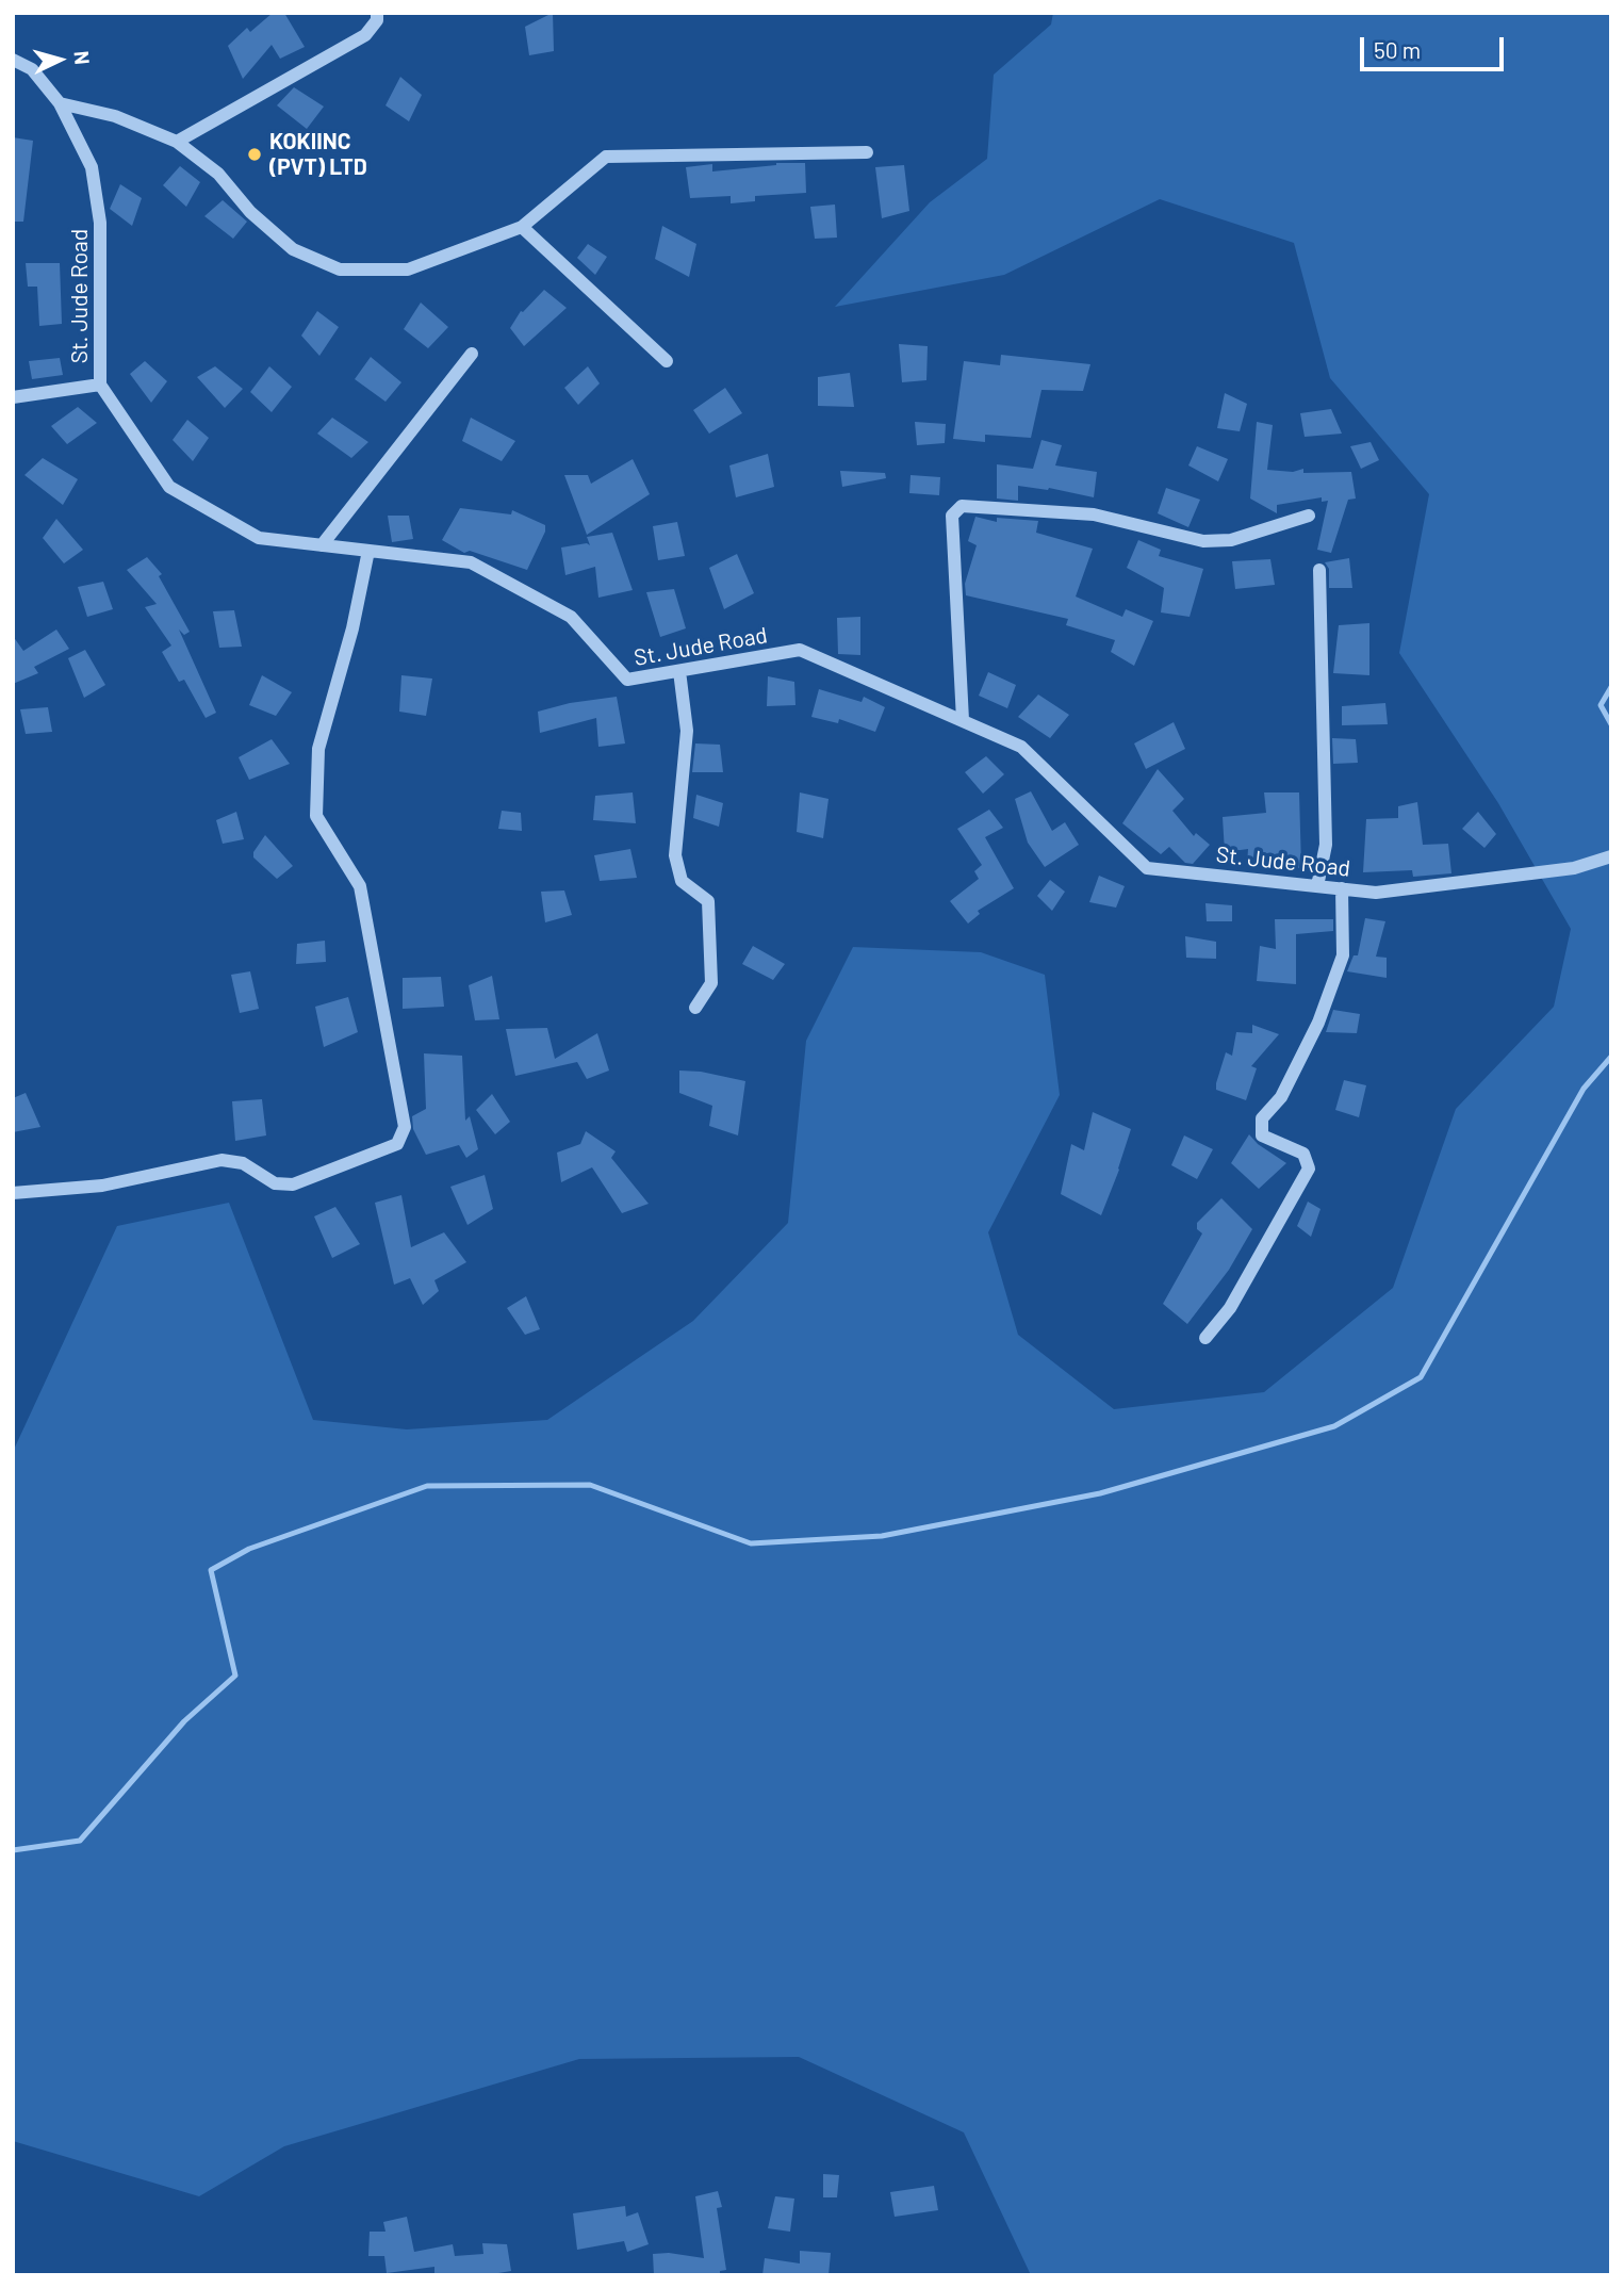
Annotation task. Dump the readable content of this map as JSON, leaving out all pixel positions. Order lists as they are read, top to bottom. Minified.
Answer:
{"streets":{"street":["St. Jude Road"]},"places":["KOKIINC (PVT) LTD"],"scale_bar":"50 m","north":"right"}
